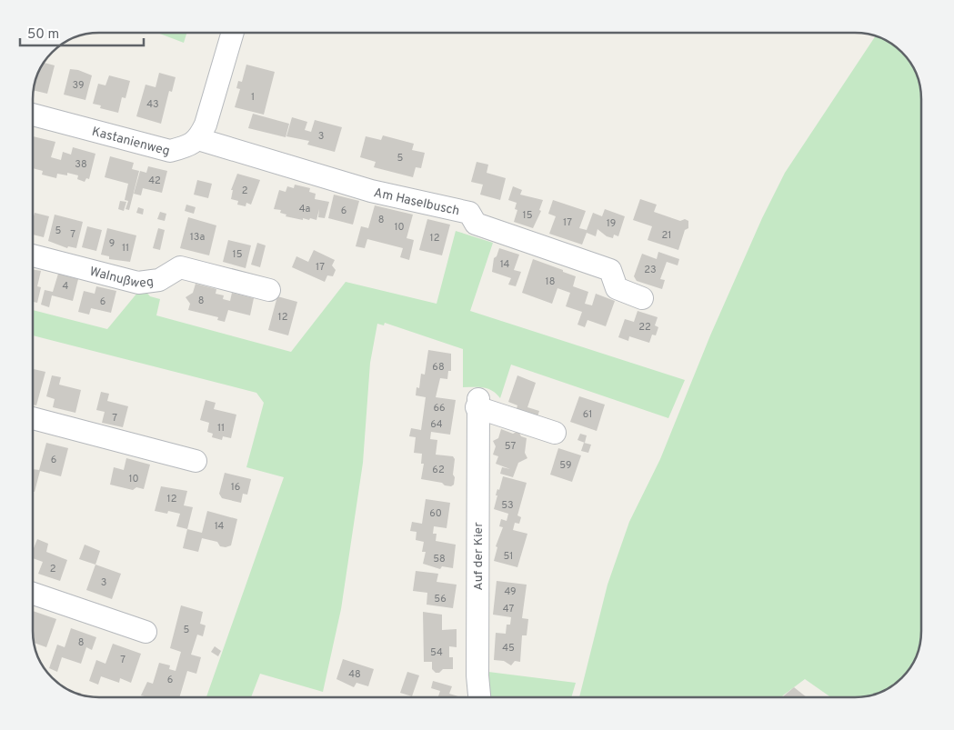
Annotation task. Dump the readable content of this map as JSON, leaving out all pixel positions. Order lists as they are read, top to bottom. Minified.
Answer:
{"streets":{"street":["Kastanienweg","Am Haselbusch","Walnußweg","Auf der Kier"]},"crossings":[["Kastanienweg","Am Haselbusch"]],"house_numbers":["39","1","43","3","5","38","42","2","4a","6","15","8","17","19","10","5","7","21","13a","12","9","11","15","14","17","23","18","4","8","6","12","22","68","66","61","7","64","11","57","6","59","62","10","16","12","53","60","14","51","58","2","3","49","56","47","5","8","45","54","7","48","6"],"scale_bar":"50 m"}
